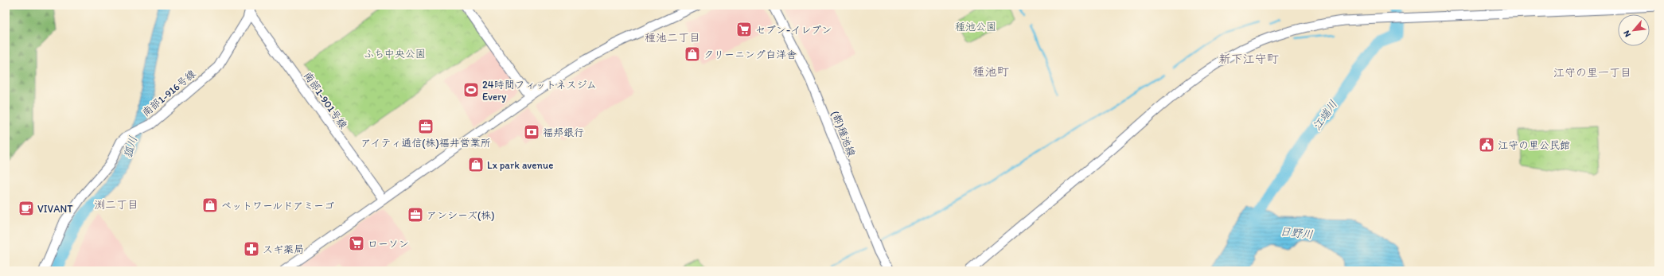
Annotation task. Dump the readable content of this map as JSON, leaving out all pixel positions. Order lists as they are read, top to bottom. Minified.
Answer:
{"streets":{"street":["南部1-916号線","南部1-901号線","(都)種池線"]},"crossings":[["南部1-916号線","南部1-901号線"]],"districts":["種池二丁目","新下江守町","種池町","江守の里一丁目","渕二丁目"],"water":["江端川","狐川","日野川"],"parks":["種池公園","ふち中央公園"],"places":{"supermarket":["セブン-イレブン","ローソン"],"shop":["クリーニング白洋舎","Lx park avenue","ペットワールドアミーゴ"],"sports":["24時間フィットネスジム Every"],"office":["アイティ通信(株)福井営業所","アンシーズ(株)"],"bank":["福邦銀行"],"public building":["江守の里公民館"],"cafe":["VIVANT"],"pharmacy":["スギ薬局"]},"north":"bottom left"}
